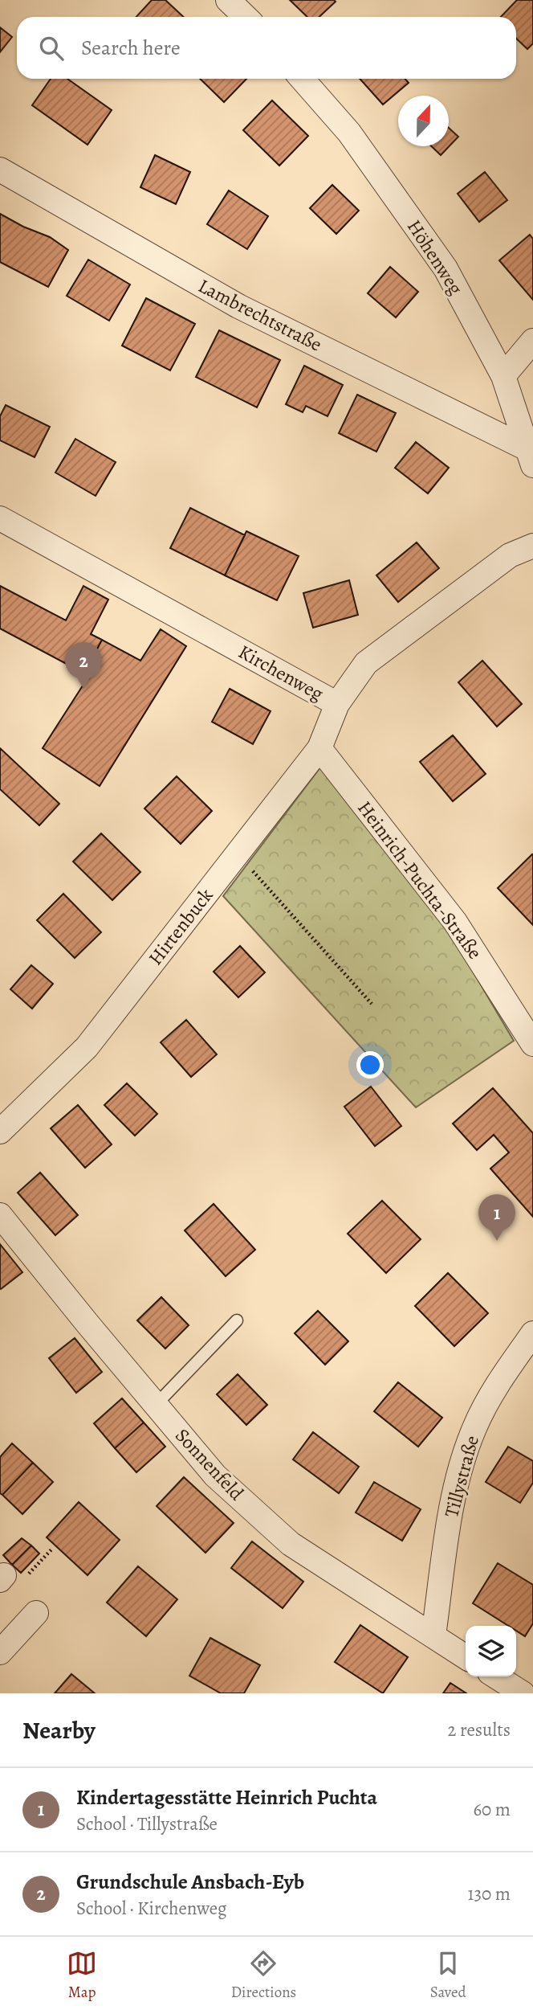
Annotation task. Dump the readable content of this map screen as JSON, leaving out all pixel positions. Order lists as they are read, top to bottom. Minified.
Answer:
{"streets":{"street":["Höhenweg","Lambrechtstraße","Kirchenweg","Heinrich-Puchta-Straße","Hirtenbuck","Sonnenfeld","Tillystraße"]},"crossings":[["Höhenweg","Lambrechtstraße"],["Kirchenweg","Hirtenbuck"],["Heinrich-Puchta-Straße","Hirtenbuck"],["Sonnenfeld","Tillystraße"]],"north":"top","page":{"search":"Search here","pins":["2","1"],"heading":["Nearby","2 results"],"list":[{"mark":"1","name":"Kindertagesstätte Heinrich Puchta","note":"School · Tillystraße","value":"60 m"},{"mark":"2","name":"Grundschule Ansbach-Eyb","note":"School · Kirchenweg","value":"130 m"}],"nav":["Map","Directions","Saved"]}}
